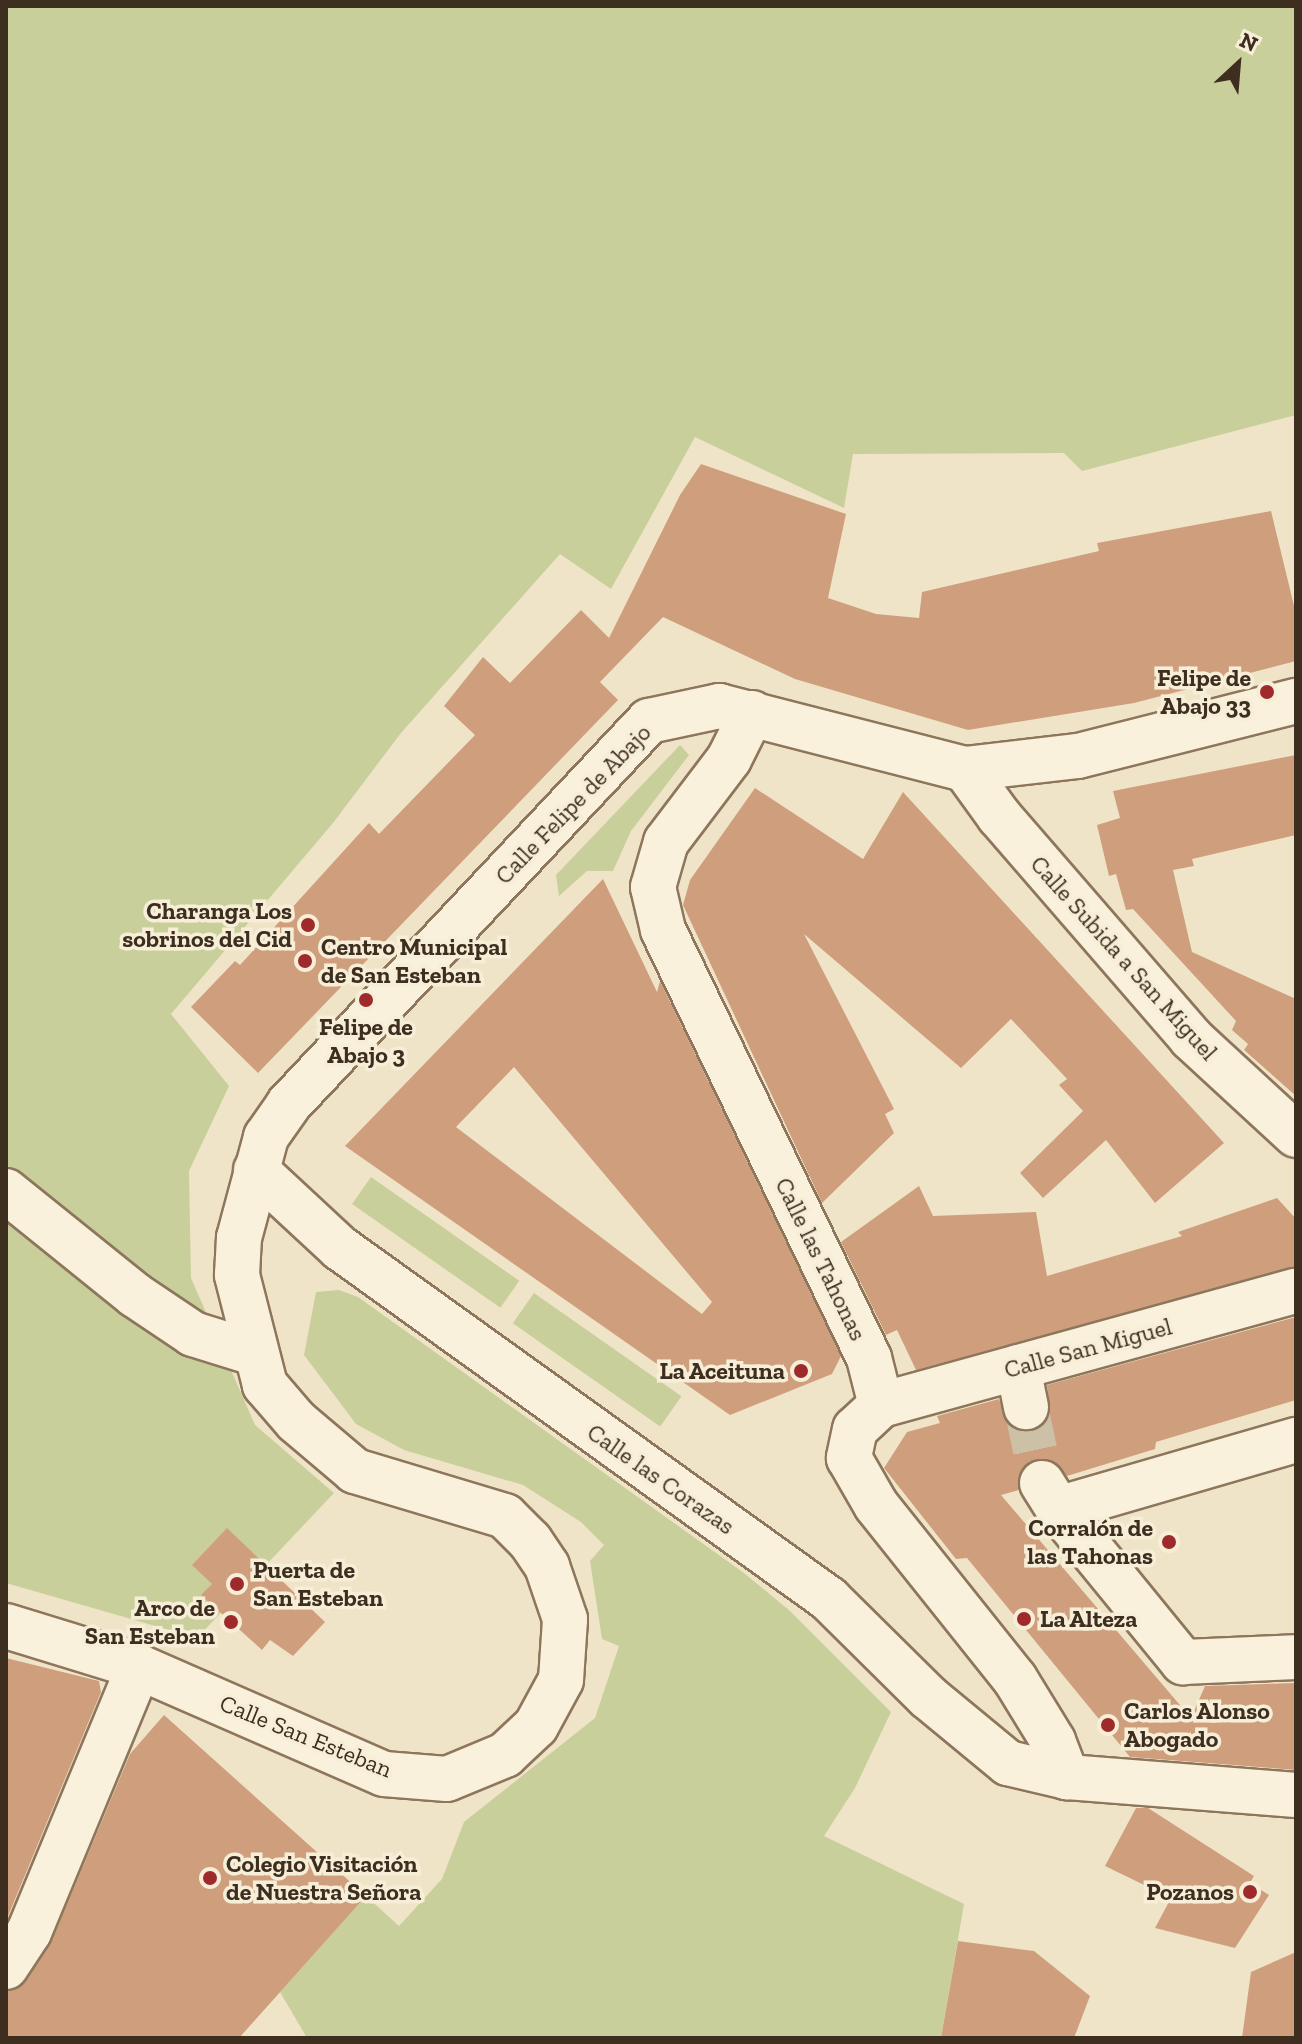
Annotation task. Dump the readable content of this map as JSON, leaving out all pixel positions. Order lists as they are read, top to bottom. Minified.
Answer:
{"streets":{"street":["Calle Felipe de Abajo","Calle Subida a San Miguel","Calle las Tahonas","Calle San Miguel","Calle las Corazas","Calle San Esteban"]},"crossings":[["Calle Felipe de Abajo","Calle Subida a San Miguel"],["Calle Felipe de Abajo","Calle las Tahonas"],["Calle Felipe de Abajo","Calle las Corazas"],["Calle Felipe de Abajo","Calle San Esteban"],["Calle las Tahonas","Calle San Miguel"],["Calle las Corazas","Calle San Esteban"]],"places":["Felipe de Abajo 33","Charanga Los sobrinos del Cid","Centro Municipal de San Esteban","Felipe de Abajo 3","La Aceituna","Corralón de las Tahonas","Puerta de San Esteban","La Alteza","Arco de San Esteban","Carlos Alonso Abogado","Colegio Visitación de Nuestra Señora","Pozanos"],"north":"top right"}
